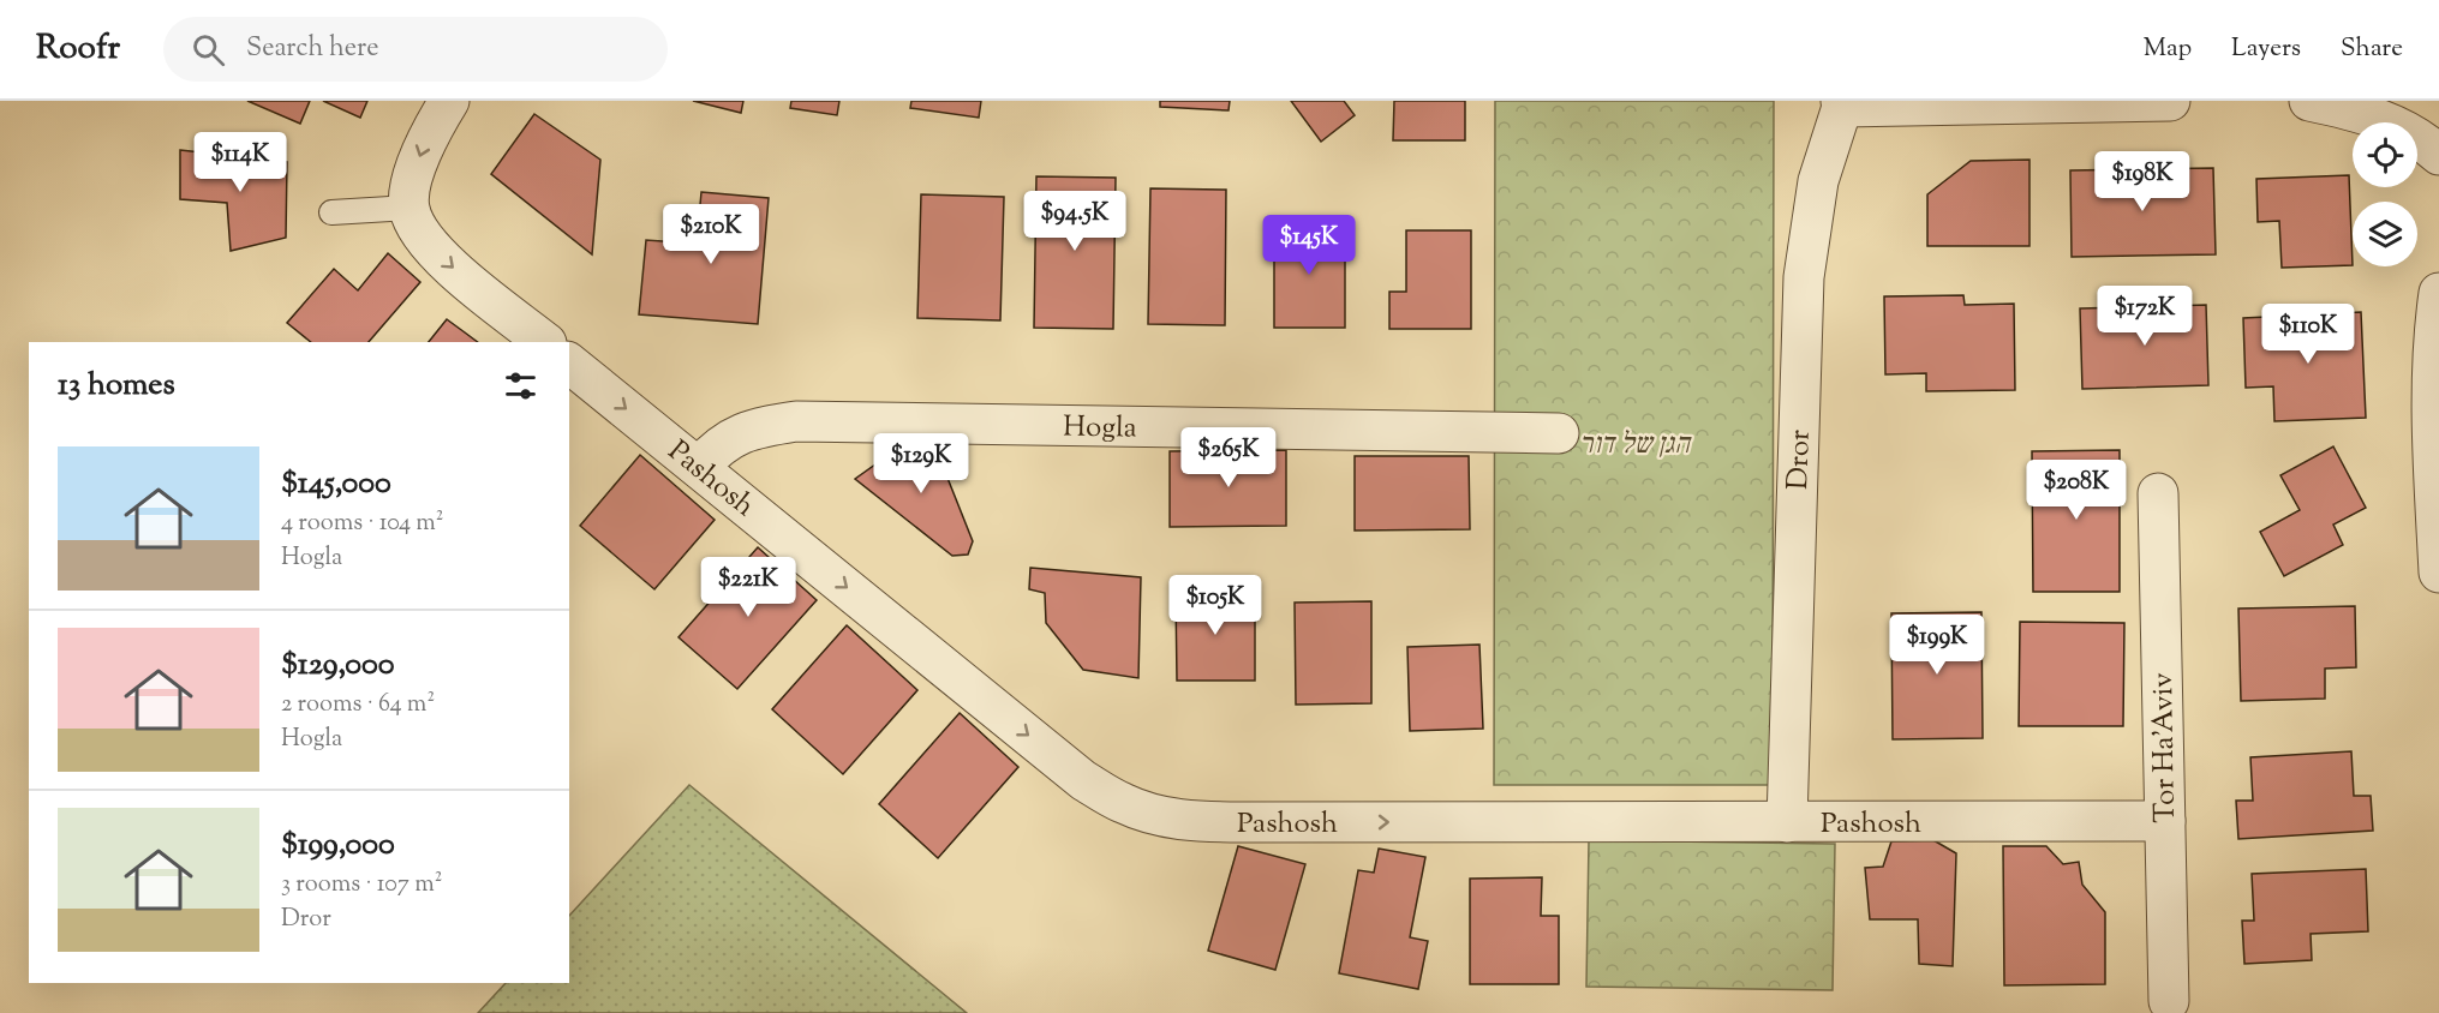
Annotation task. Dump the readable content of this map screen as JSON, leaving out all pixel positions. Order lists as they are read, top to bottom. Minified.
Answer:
{"streets":{"street":["Hogla","Dror","Pashosh","Tor Ha'Aviv"]},"crossings":[["Hogla","Pashosh"],["Dror","Pashosh"],["Pashosh","Tor Ha'Aviv"]],"one_way":["Pashosh"],"parks":["הגן של דור"],"page":{"header":"Roofr","search":"Search here","nav":["Map","Layers","Share"],"price":["$114K","$198K","$94.5K","$210K","$145K","$172K","$110K","$265K","$129K","$208K","$221K","$105K","$199K"],"heading":"13 homes","list":[{"name":"$145,000","note":"4 rooms · 104 m² · Hogla"},{"name":"$129,000","note":"2 rooms · 64 m² · Hogla"},{"name":"$199,000","note":"3 rooms · 107 m² · Dror"}]}}
